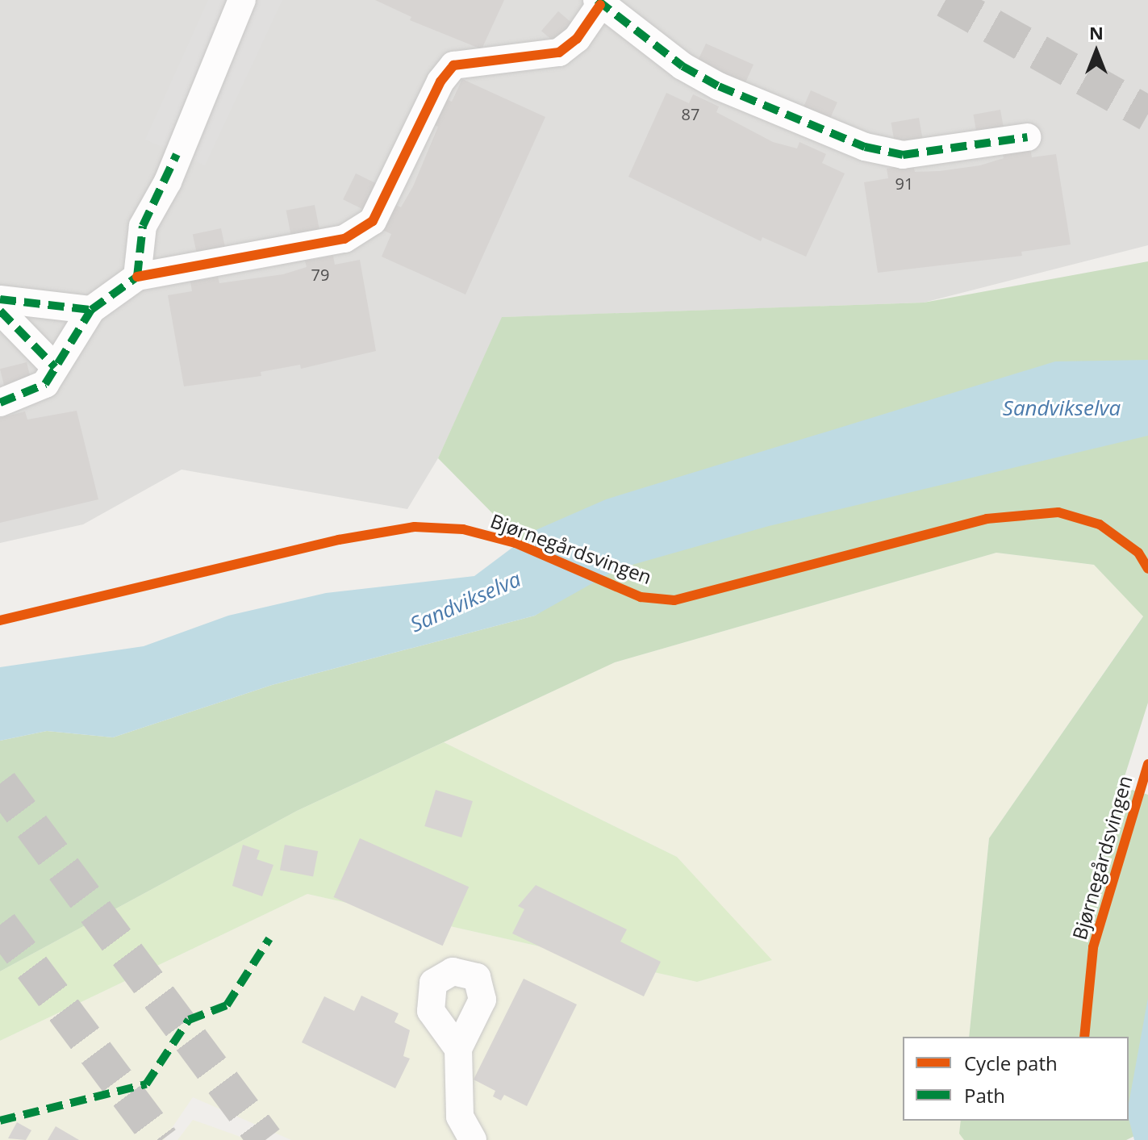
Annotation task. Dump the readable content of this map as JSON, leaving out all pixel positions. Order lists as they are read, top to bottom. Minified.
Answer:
{"streets":{"cycle path":["Bjørnegårdsvingen"]},"water":["Sandvikselva"],"house_numbers":["87","91","79"],"legend":["Cycle path","Path"],"north":"top"}
